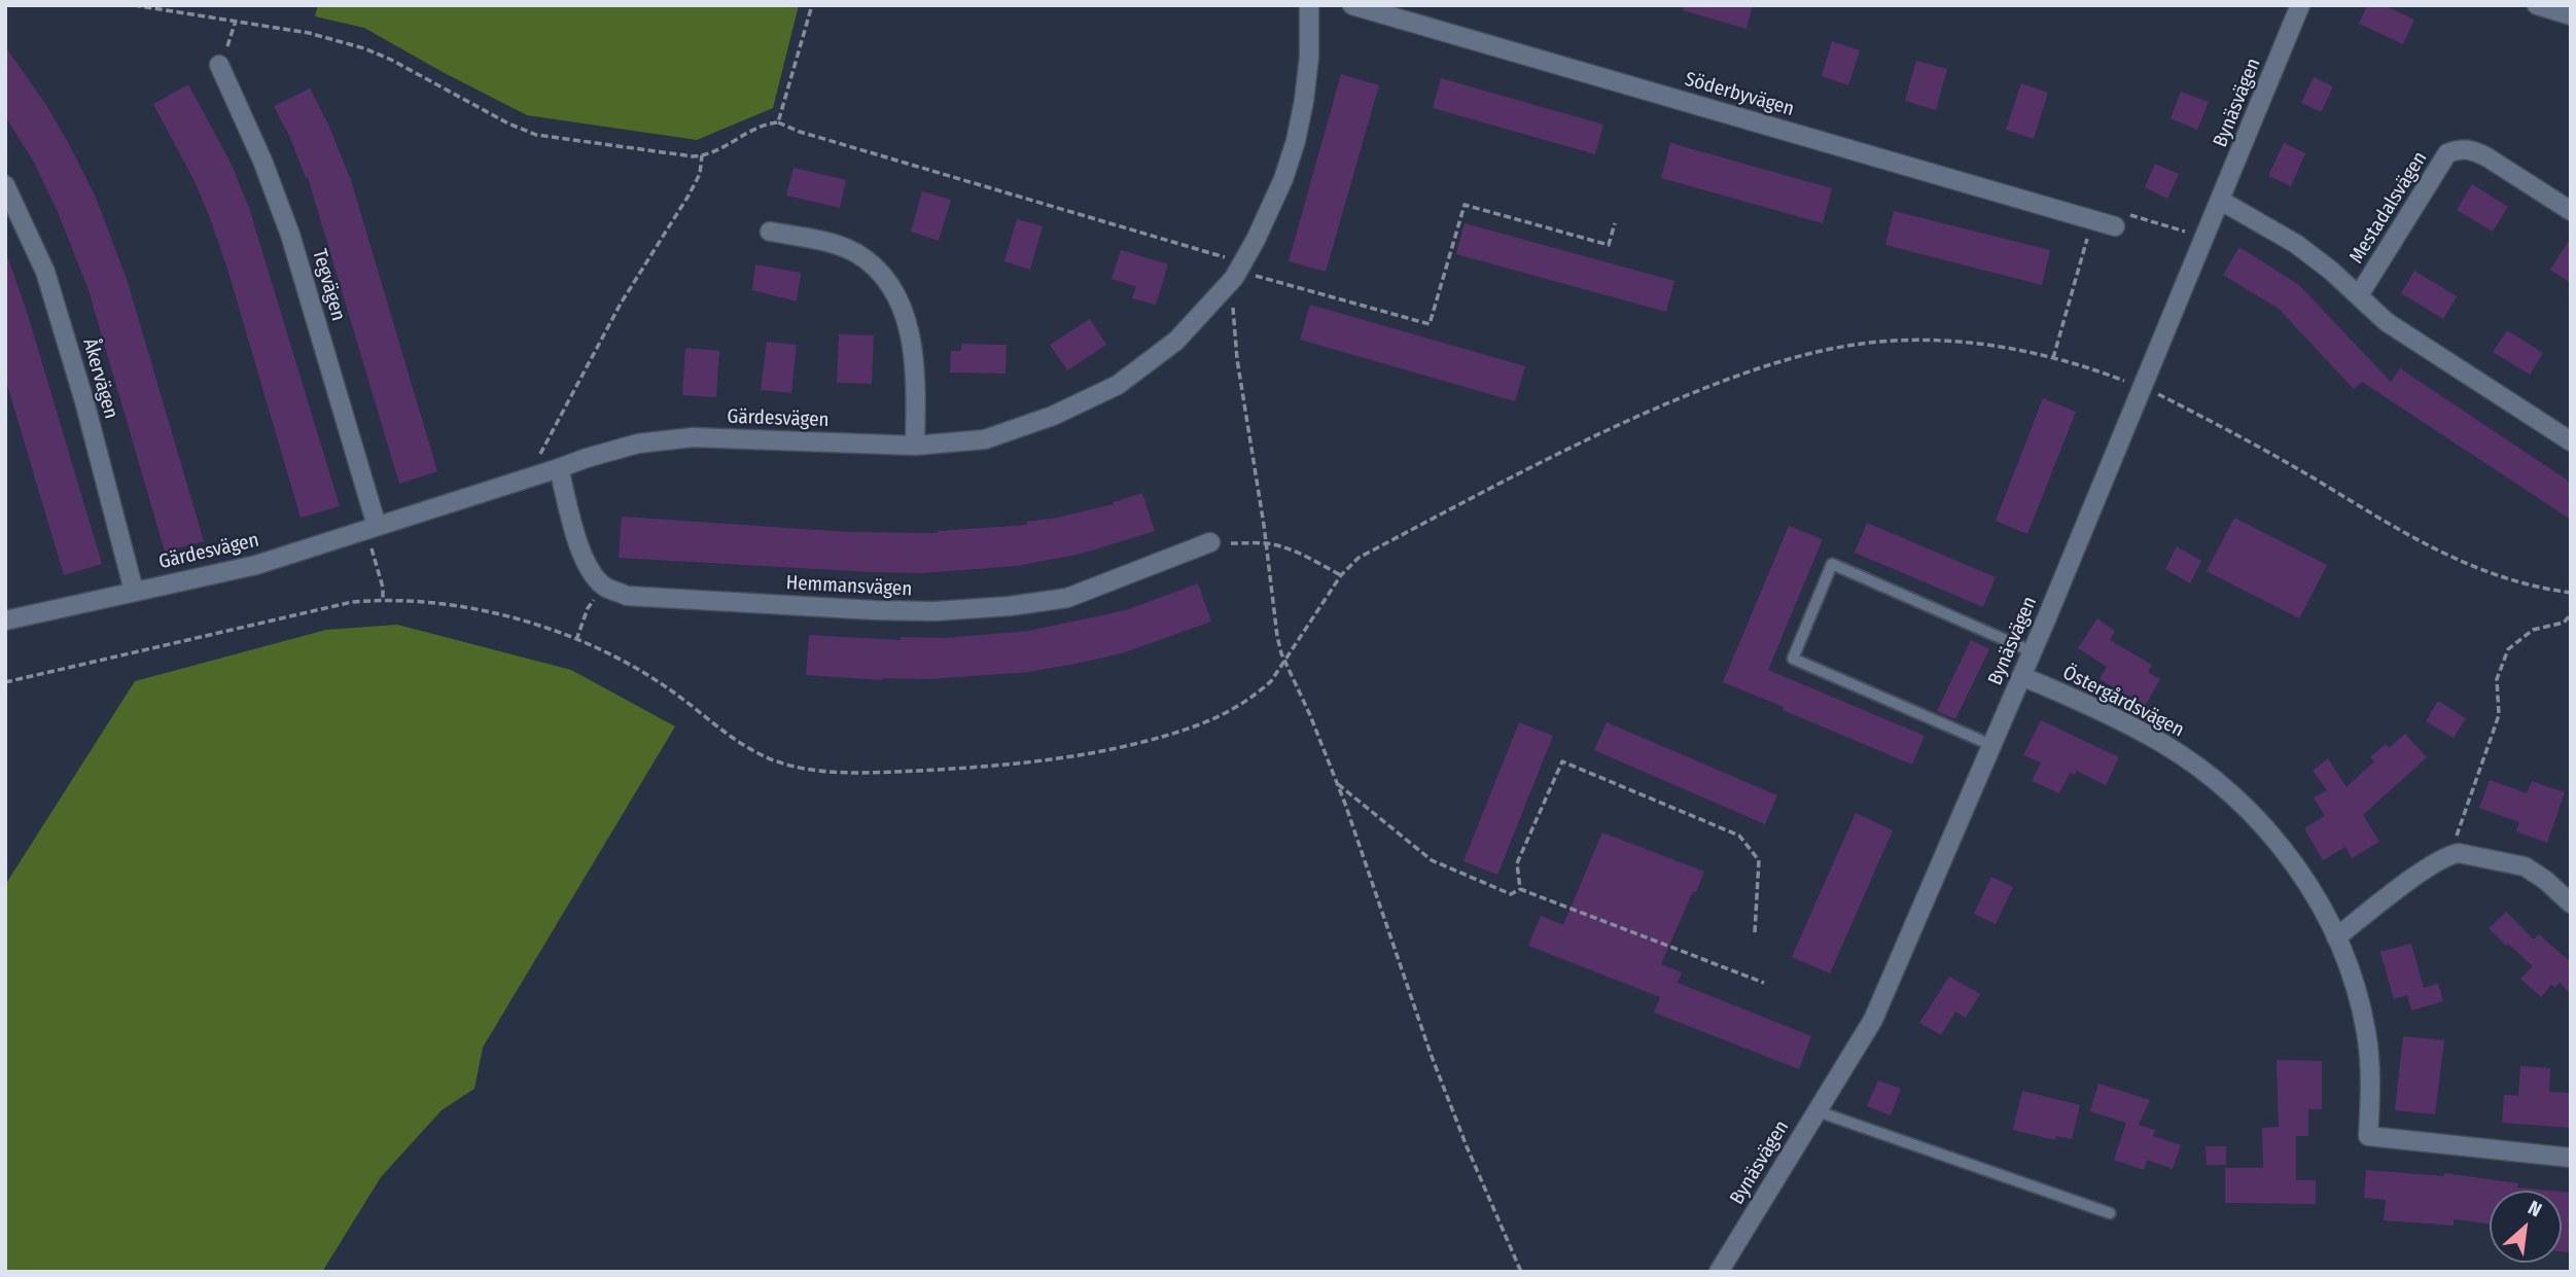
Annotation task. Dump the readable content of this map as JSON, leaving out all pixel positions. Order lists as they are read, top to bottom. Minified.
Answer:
{"streets":{"street":["Söderbyvägen","Bynäsvägen","Mestadalsvägen","Tegvägen","Åkervägen","Gärdesvägen","Hemmansvägen","Östergårdsvägen"]},"crossings":[["Bynäsvägen","Mestadalsvägen"],["Bynäsvägen","Östergårdsvägen"],["Tegvägen","Gärdesvägen"],["Åkervägen","Gärdesvägen"]],"north":"top right"}
